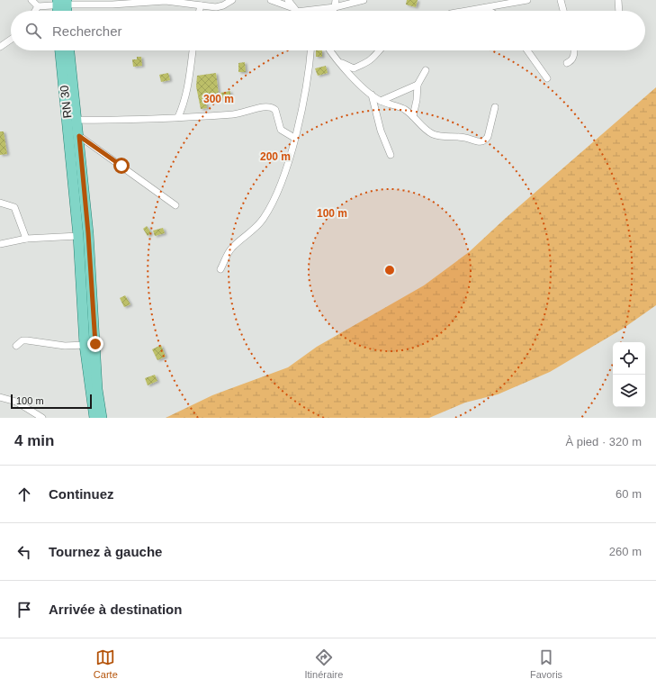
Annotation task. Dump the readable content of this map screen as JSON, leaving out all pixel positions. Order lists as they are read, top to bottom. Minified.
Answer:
{"streets":{"main road":["RN 30"]},"scale_bar":"100 m","page":{"search":"Rechercher","scale":"100 m","heading":["4 min","À pied · 320 m"],"list":[["Continuez","60 m"],["Tournez à gauche","260 m"],"Arrivée à destination"],"nav":["Carte","Itinéraire","Favoris"]},"rings":["300 m","200 m","100 m"]}
